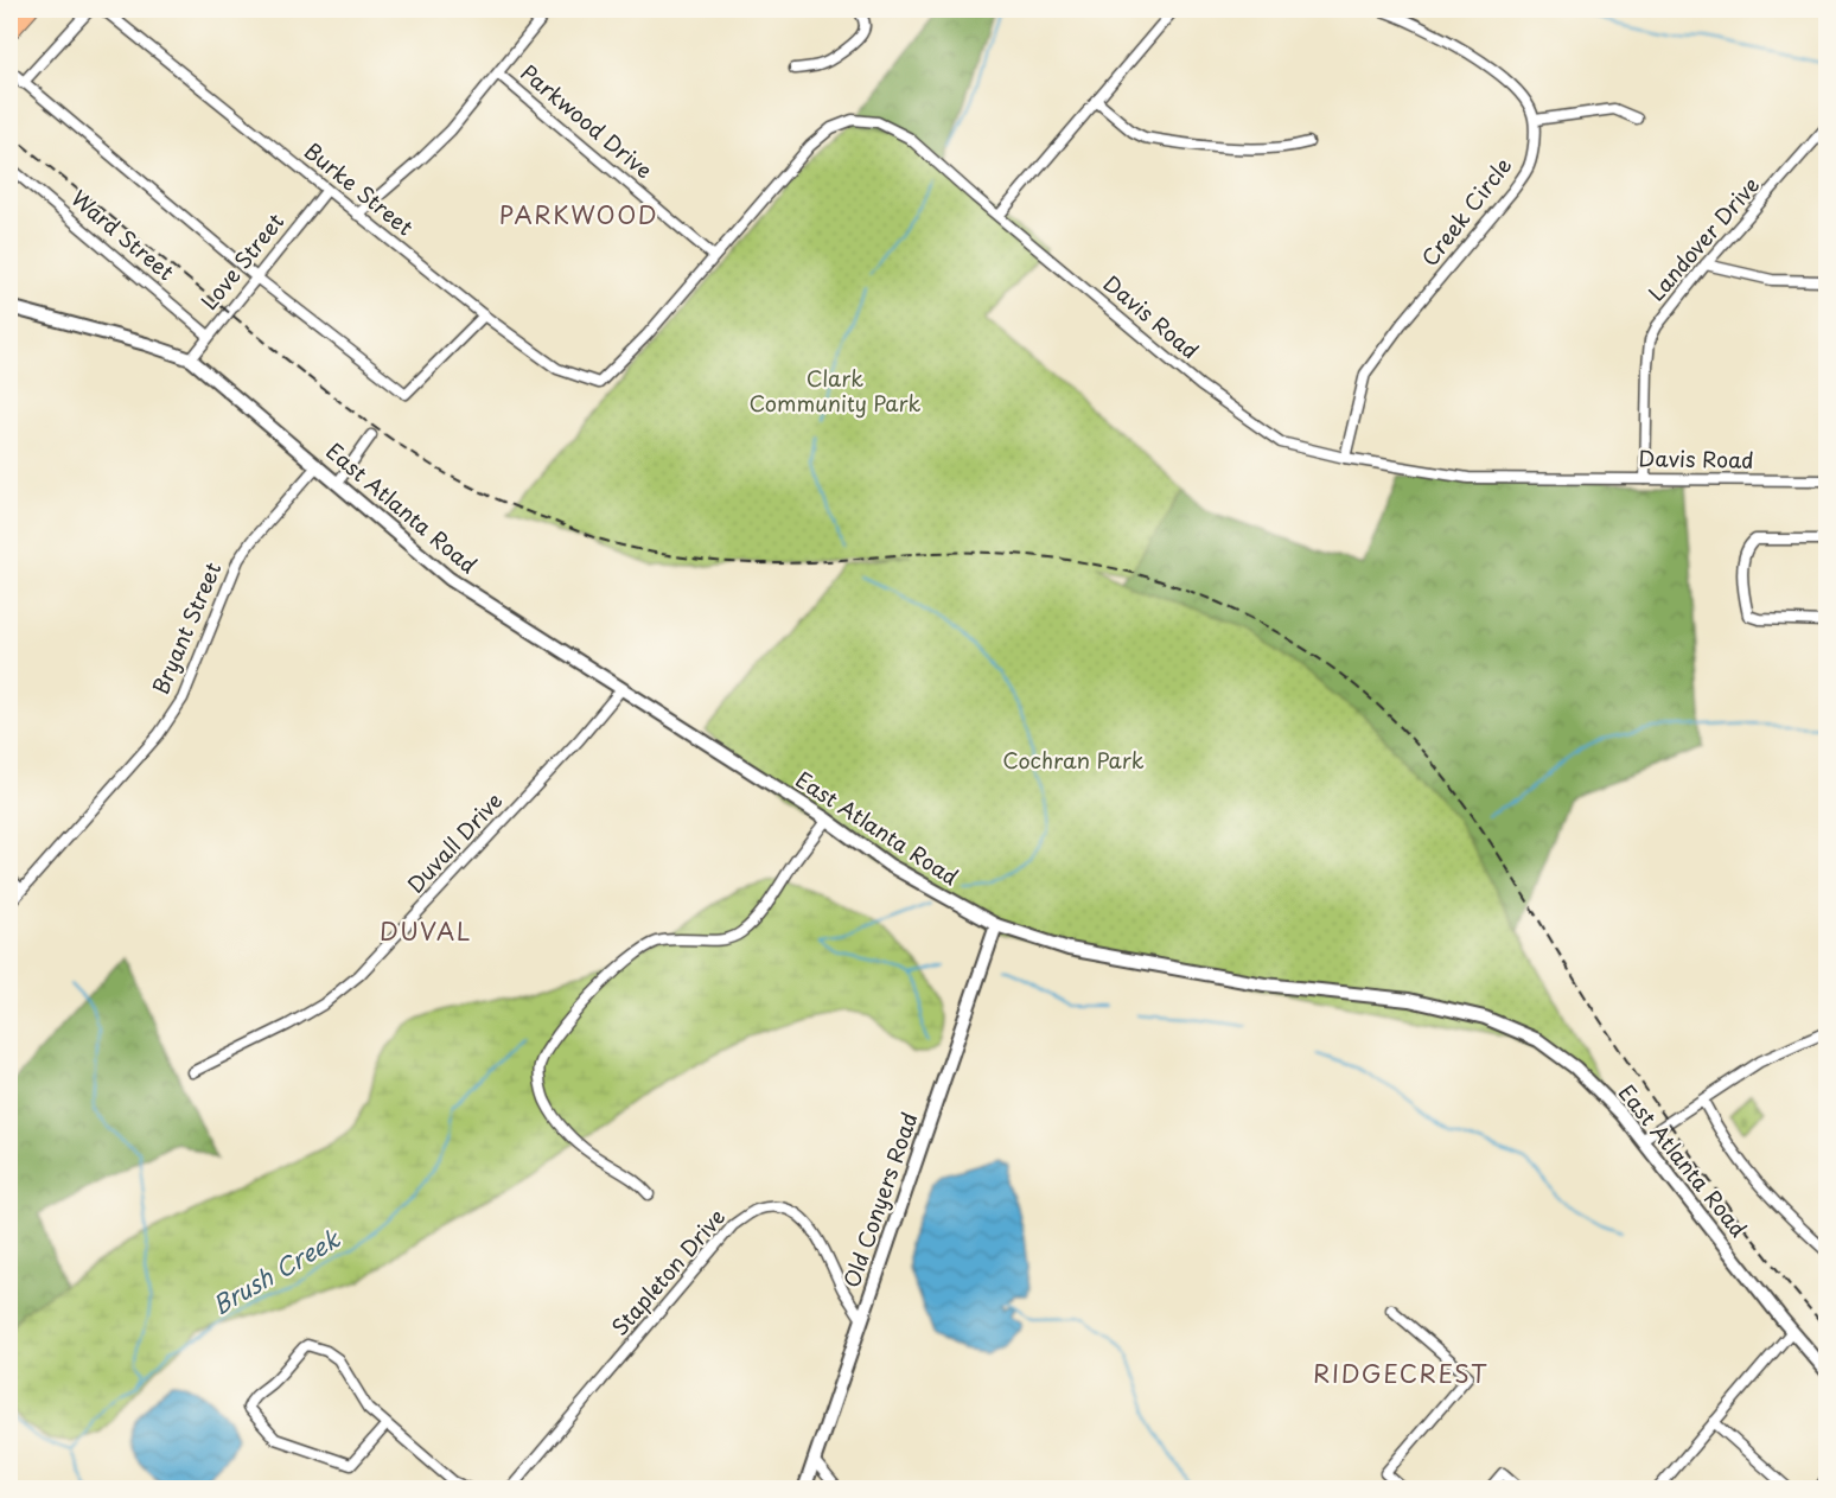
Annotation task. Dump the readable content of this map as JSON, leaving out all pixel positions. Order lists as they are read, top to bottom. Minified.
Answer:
{"streets":{"street":["Parkwood Drive","Burke Street","Creek Circle","Ward Street","Landover Drive","Love Street","Davis Road","East Atlanta Road","Bryant Street","Duvall Drive","Old Conyers Road","Stapleton Drive"]},"crossings":[["Parkwood Drive","Davis Road"],["Burke Street","Love Street"],["Burke Street","Davis Road"],["Creek Circle","Davis Road"],["Ward Street","Love Street"],["Landover Drive","Davis Road"],["Love Street","East Atlanta Road"],["East Atlanta Road","Bryant Street"],["East Atlanta Road","Duvall Drive"],["East Atlanta Road","Old Conyers Road"],["Old Conyers Road","Stapleton Drive"]],"districts":["PARKWOOD","DUVAL","RIDGECREST"],"water":["Brush Creek"],"parks":["Clark Community Park","Cochran Park"]}
